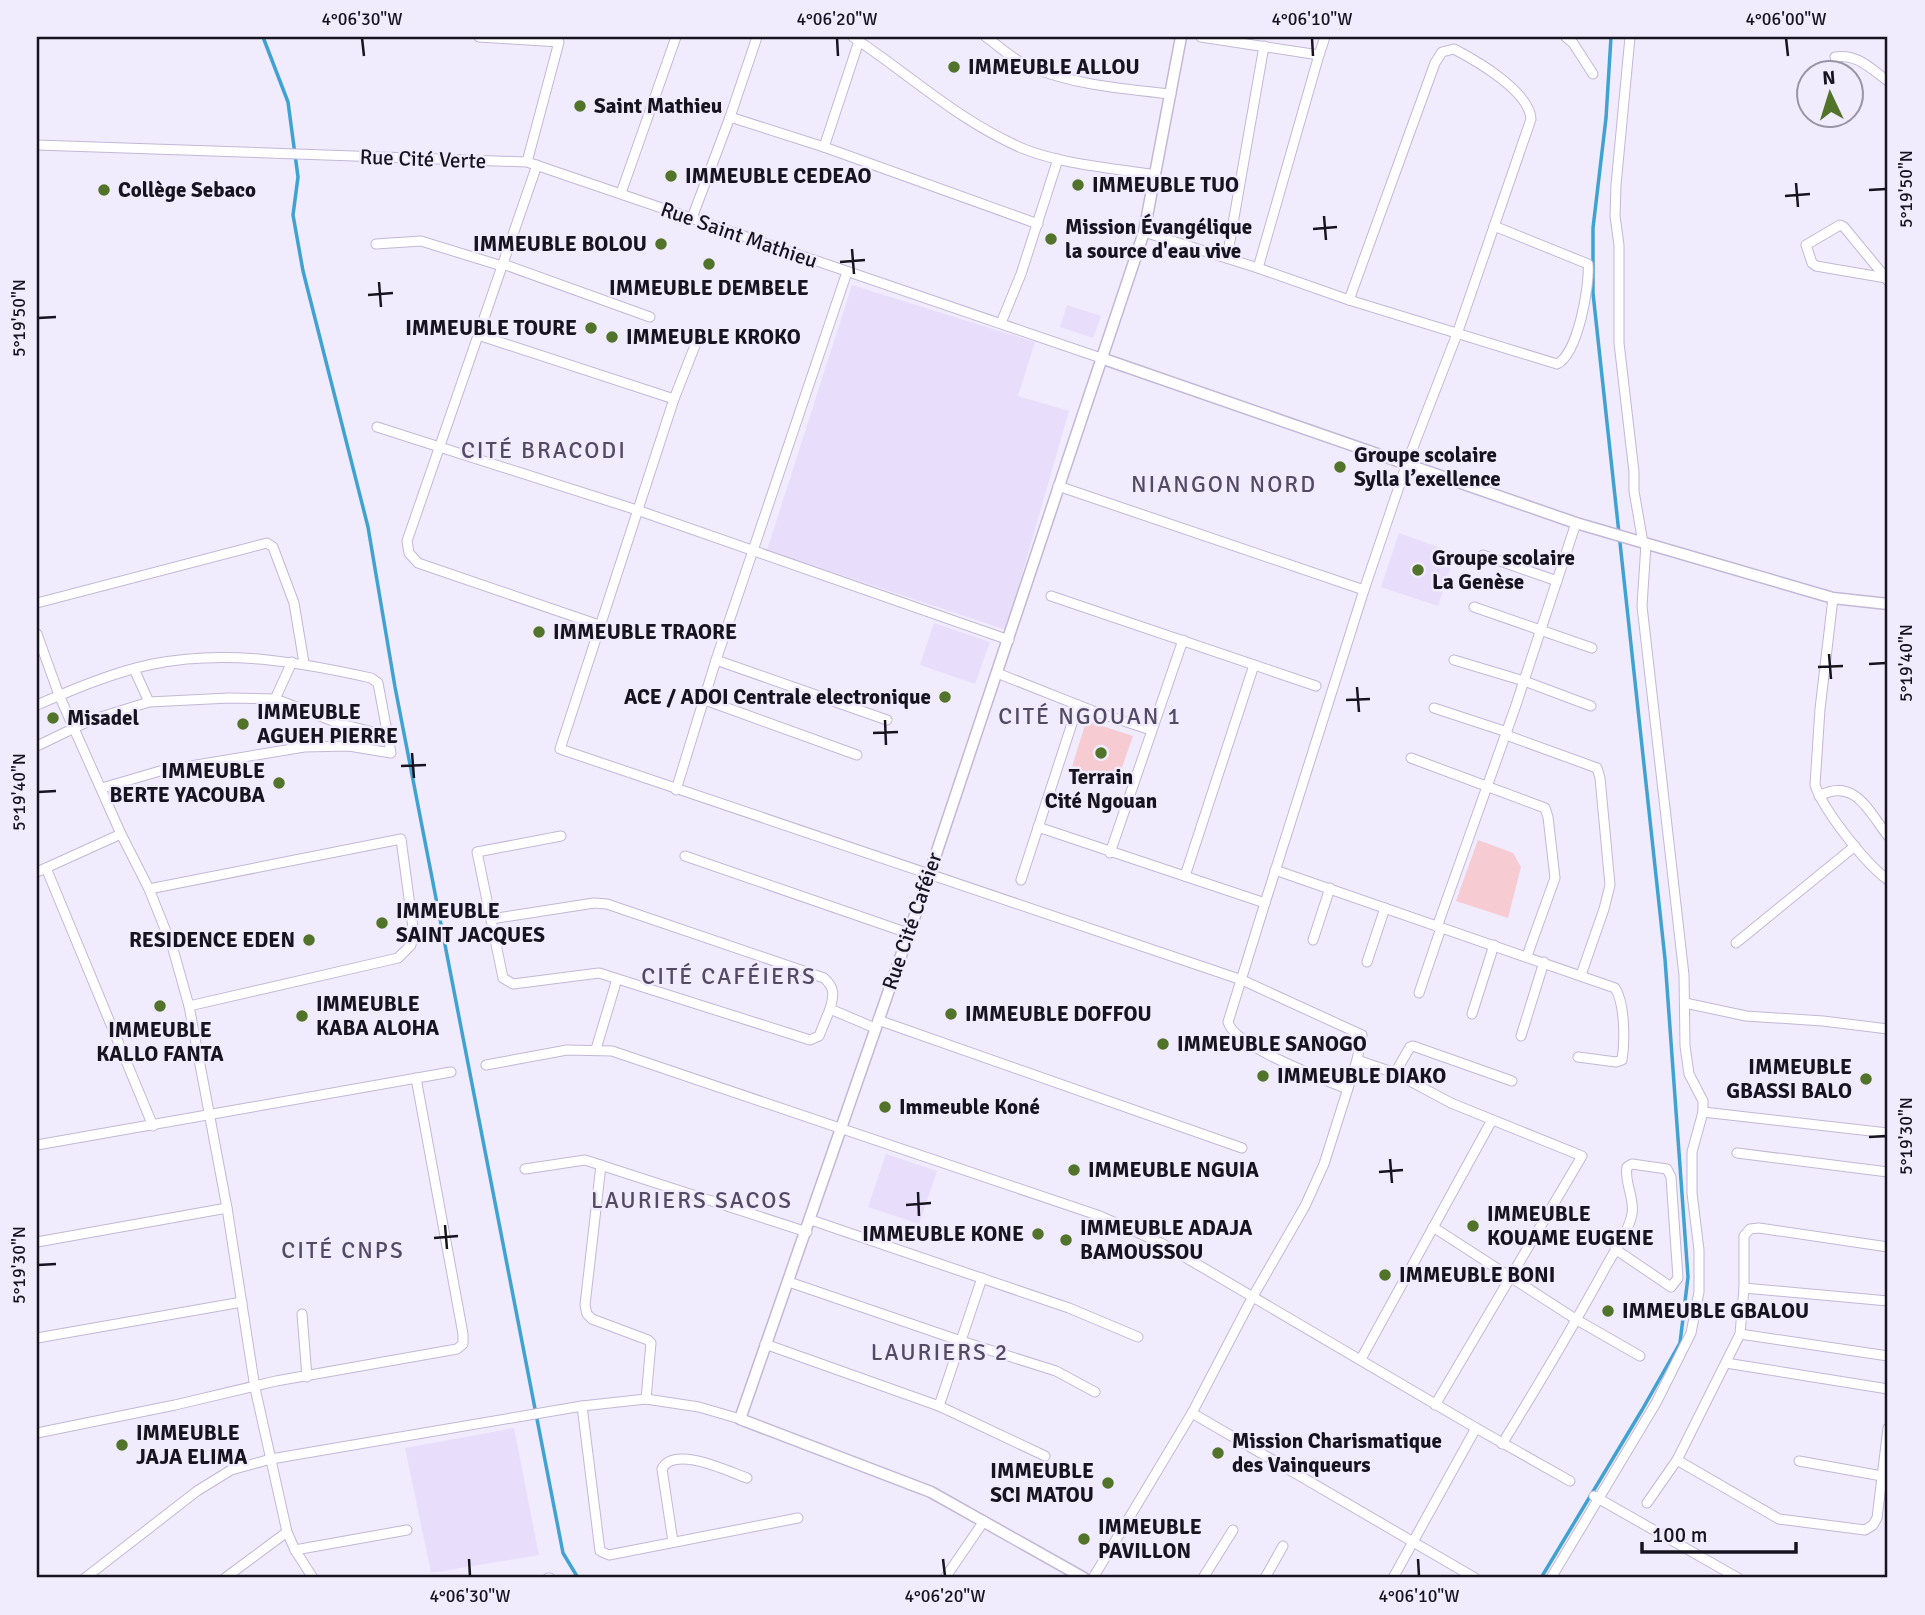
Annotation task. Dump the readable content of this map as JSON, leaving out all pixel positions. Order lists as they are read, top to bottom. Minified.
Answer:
{"streets":{"street":["Rue Cité Verte","Rue Saint Mathieu","Rue Cité Caféier"]},"crossings":[["Rue Cité Verte","Rue Saint Mathieu"],["Rue Saint Mathieu","Rue Cité Caféier"]],"districts":["CITÉ BRACODI","NIANGON NORD","CITÉ NGOUAN 1","CITÉ CAFÉIERS","LAURIERS SACOS","CITÉ CNPS","LAURIERS 2"],"places":["IMMEUBLE ALLOU","Saint Mathieu","IMMEUBLE CEDEAO","IMMEUBLE TUO","Collège Sebaco","Mission Évangélique la source d'eau vive","IMMEUBLE BOLOU","IMMEUBLE DEMBELE","IMMEUBLE TOURE","IMMEUBLE KROKO","Groupe scolaire Sylla l’exellence","Groupe scolaire La Genèse","IMMEUBLE TRAORE","ACE / ADOI Centrale electronique","Misadel","IMMEUBLE AGUEH PIERRE","Terrain Cité Ngouan","IMMEUBLE BERTE YACOUBA","IMMEUBLE SAINT JACQUES","RESIDENCE EDEN","IMMEUBLE KALLO FANTA","IMMEUBLE DOFFOU","IMMEUBLE KABA ALOHA","IMMEUBLE SANOGO","IMMEUBLE DIAKO","IMMEUBLE GBASSI BALO","Immeuble Koné","IMMEUBLE NGUIA","IMMEUBLE KOUAME EUGENE","IMMEUBLE KONE","IMMEUBLE ADAJA BAMOUSSOU","IMMEUBLE BONI","IMMEUBLE GBALOU","IMMEUBLE JAJA ELIMA","Mission Charismatique des Vainqueurs","IMMEUBLE SCI MATOU","IMMEUBLE PAVILLON"],"scale_bar":"100 m","north":"top","coordinates":["4°06'30\"W","4°06'20\"W","4°06'10\"W","4°06'00\"W","5°19'50\"N","5°19'40\"N","5°19'30\"N"]}
